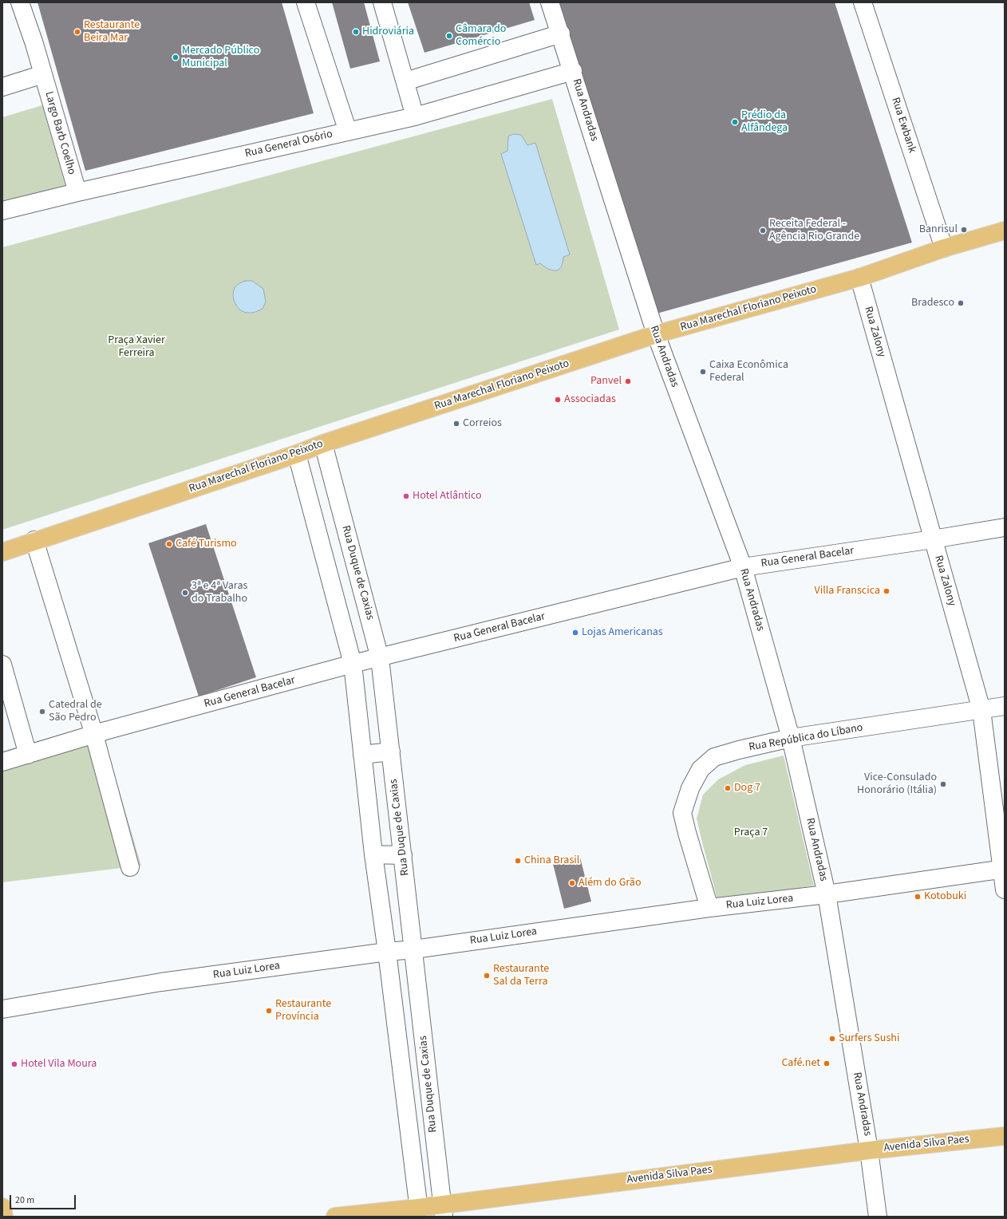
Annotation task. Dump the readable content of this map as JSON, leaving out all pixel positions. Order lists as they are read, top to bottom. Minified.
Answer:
{"streets":{"main road":["Rua Marechal Floriano Peixoto","Avenida Silva Paes"],"street":["Rua Andradas","Rua Ewbank","Largo Barb Coelho","Rua General Osório","Rua Zalony","Rua General Bacelar","Rua Duque de Caxias","Rua República do Líbano","Rua Luiz Lorea"]},"crossings":[["Rua Andradas","Rua General Osório"],["Rua Andradas","Rua Marechal Floriano Peixoto"],["Rua Andradas","Rua General Bacelar"],["Rua Andradas","Rua República do Líbano"],["Rua Andradas","Rua Luiz Lorea"],["Rua Andradas","Avenida Silva Paes"],["Rua Ewbank","Rua Marechal Floriano Peixoto"],["Largo Barb Coelho","Rua General Osório"],["Rua Marechal Floriano Peixoto","Rua Zalony"],["Rua Marechal Floriano Peixoto","Rua Duque de Caxias"],["Rua Zalony","Rua General Bacelar"],["Rua Zalony","Rua República do Líbano"],["Rua Zalony","Rua Luiz Lorea"],["Rua General Bacelar","Rua Duque de Caxias"],["Rua Duque de Caxias","Rua Luiz Lorea"],["Rua Duque de Caxias","Avenida Silva Paes"],["Rua República do Líbano","Rua Luiz Lorea"]],"parks":["Praça Xavier Ferreira","Praça 7"],"places":["Restaurante Beira Mar","Hidroviária","Câmara do Comércio","Mercado Público Municipal","Prédio da Alfândega","Banrisul","Receita Federal - Agência Rio Grande","Bradesco","Caixa Econômica Federal","Panvel","Associadas","Correios","Hotel Atlântico","Café Turismo","Villa Franscica","3ª e 4ª Varas do Trabalho","Lojas Americanas","Catedral de São Pedro","Vice-Consulado Honorário (Itália)","Dog 7","China Brasil","Além do Grão","Kotobuki","Restaurante Sal da Terra","Restaurante Província","Surfers Sushi","Café.net","Hotel Vila Moura"],"scale_bar":"20 m"}
